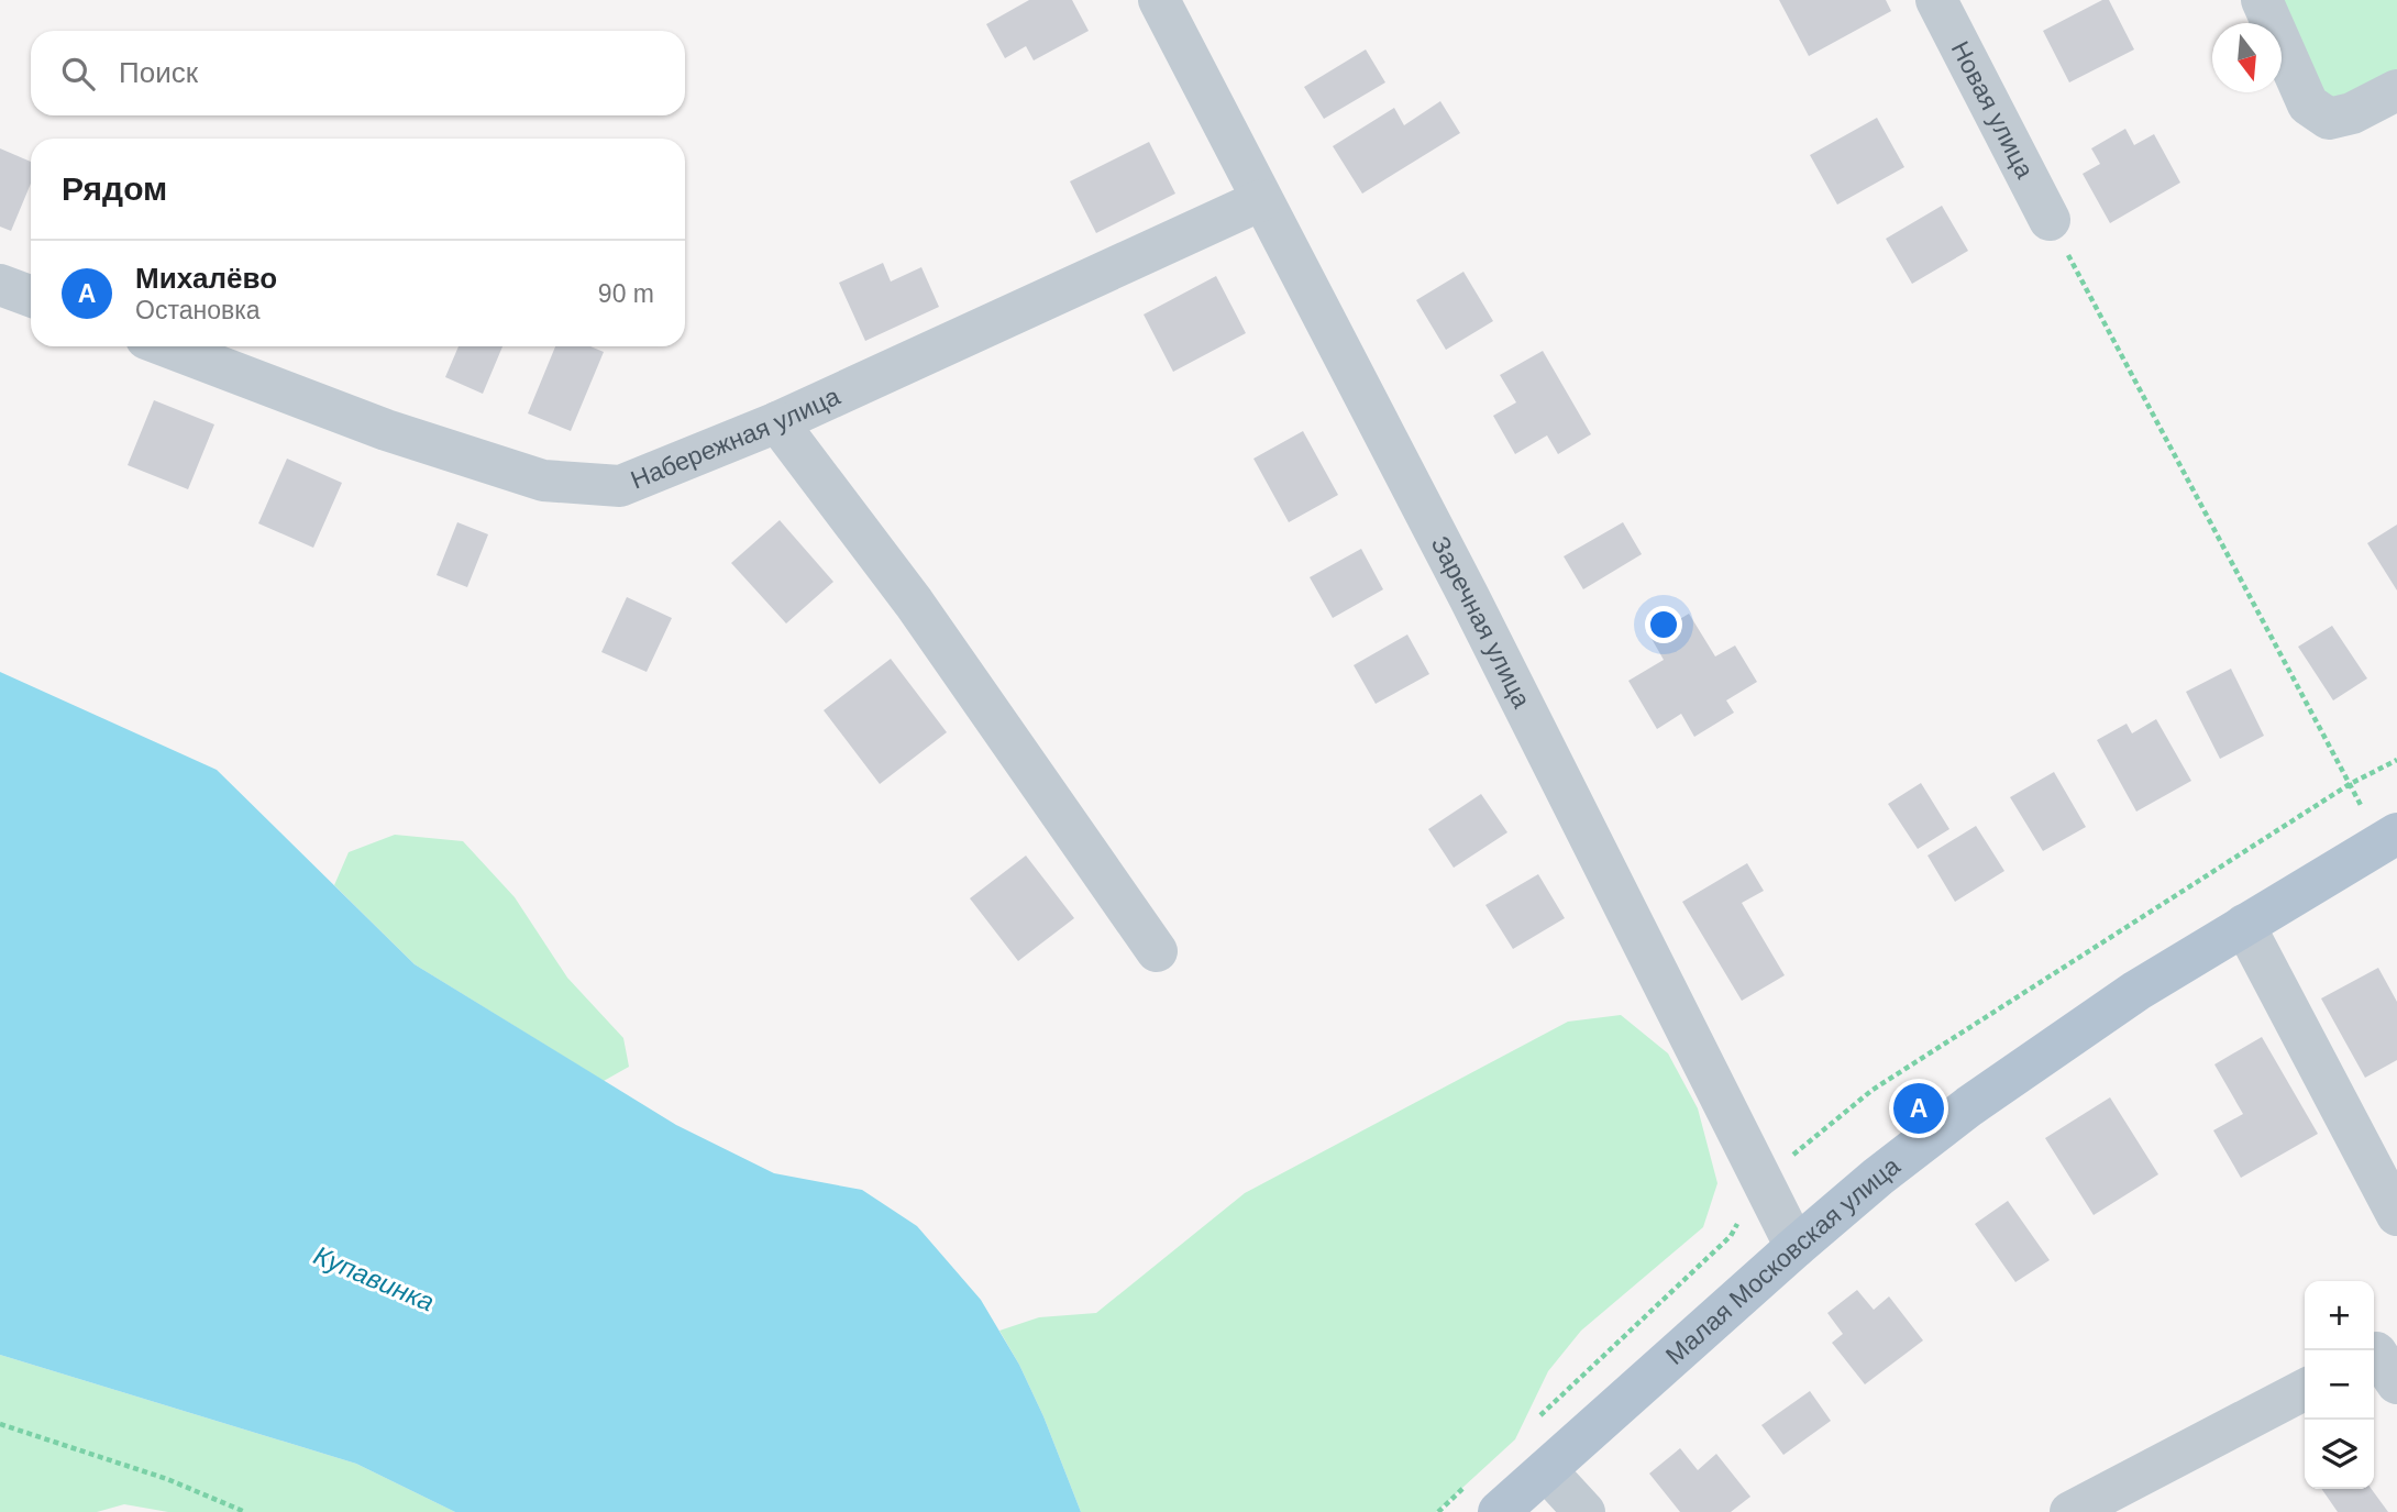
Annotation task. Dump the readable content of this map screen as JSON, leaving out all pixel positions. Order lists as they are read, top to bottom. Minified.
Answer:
{"streets":{"main road":["Малая Московская улица"],"street":["Новая улица","Набережная улица","Заречная улица"]},"crossings":[["Набережная улица","Заречная улица"],["Заречная улица","Малая Московская улица"]],"water":["Купавинка"],"north":"bottom","page":{"search":"Поиск","heading":"Рядом","list":[{"mark":"A","name":"Михалёво","note":"Остановка","value":"90 m"}],"pins":"A","map_buttons":["+","−"]}}
